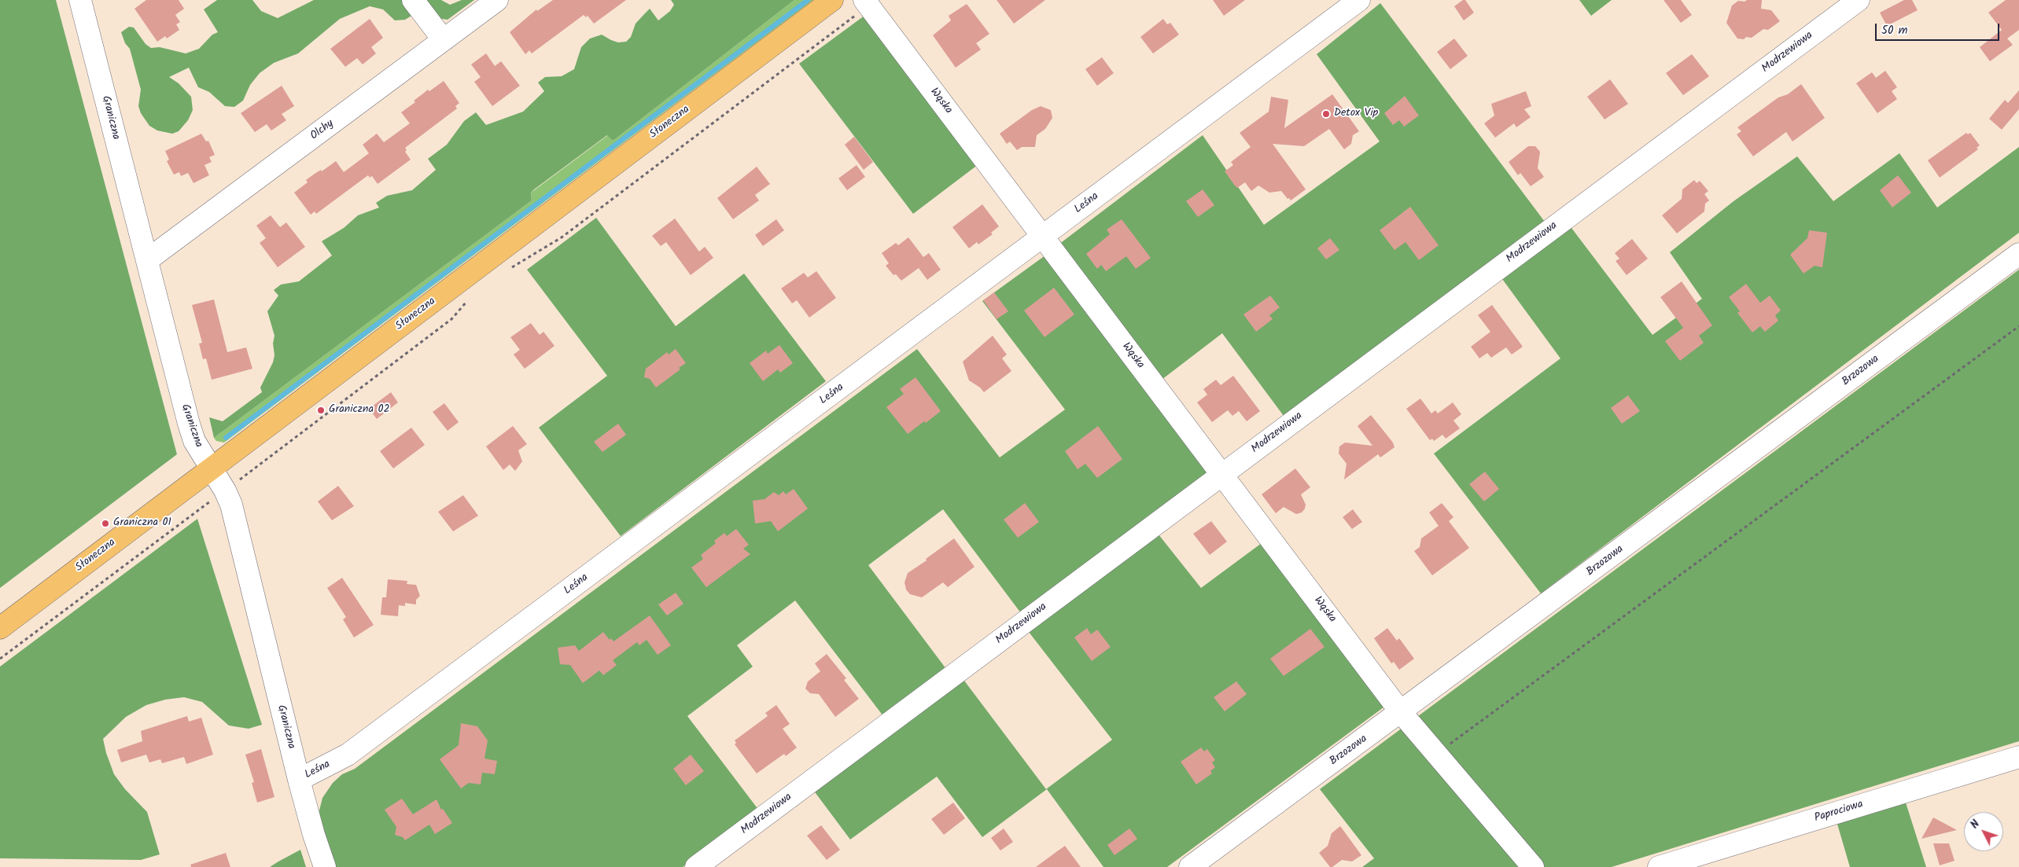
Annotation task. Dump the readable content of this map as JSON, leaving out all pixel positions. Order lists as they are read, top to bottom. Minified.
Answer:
{"streets":{"main road":["Słoneczna"],"street":["Modrzewiowa","Wąska","Graniczna","Olchy","Leśna","Brzozowa","Paprociowa"]},"crossings":[["Modrzewiowa","Wąska"],["Wąska","Leśna"],["Wąska","Brzozowa"],["Graniczna","Słoneczna"],["Graniczna","Olchy"],["Graniczna","Leśna"]],"places":["Detox Vip","Graniczna 02","Graniczna 01"],"scale_bar":"50 m","north":"top left"}
